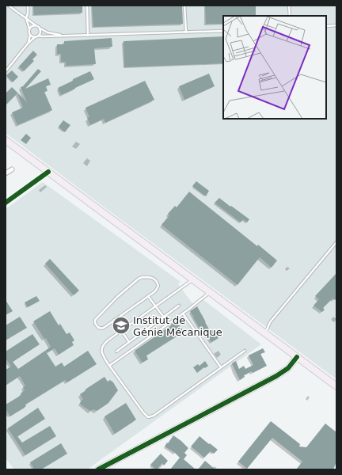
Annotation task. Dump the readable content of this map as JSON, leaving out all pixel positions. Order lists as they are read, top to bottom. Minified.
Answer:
{"places":{"school or university":["Institut de Génie Mécanique"]}}
